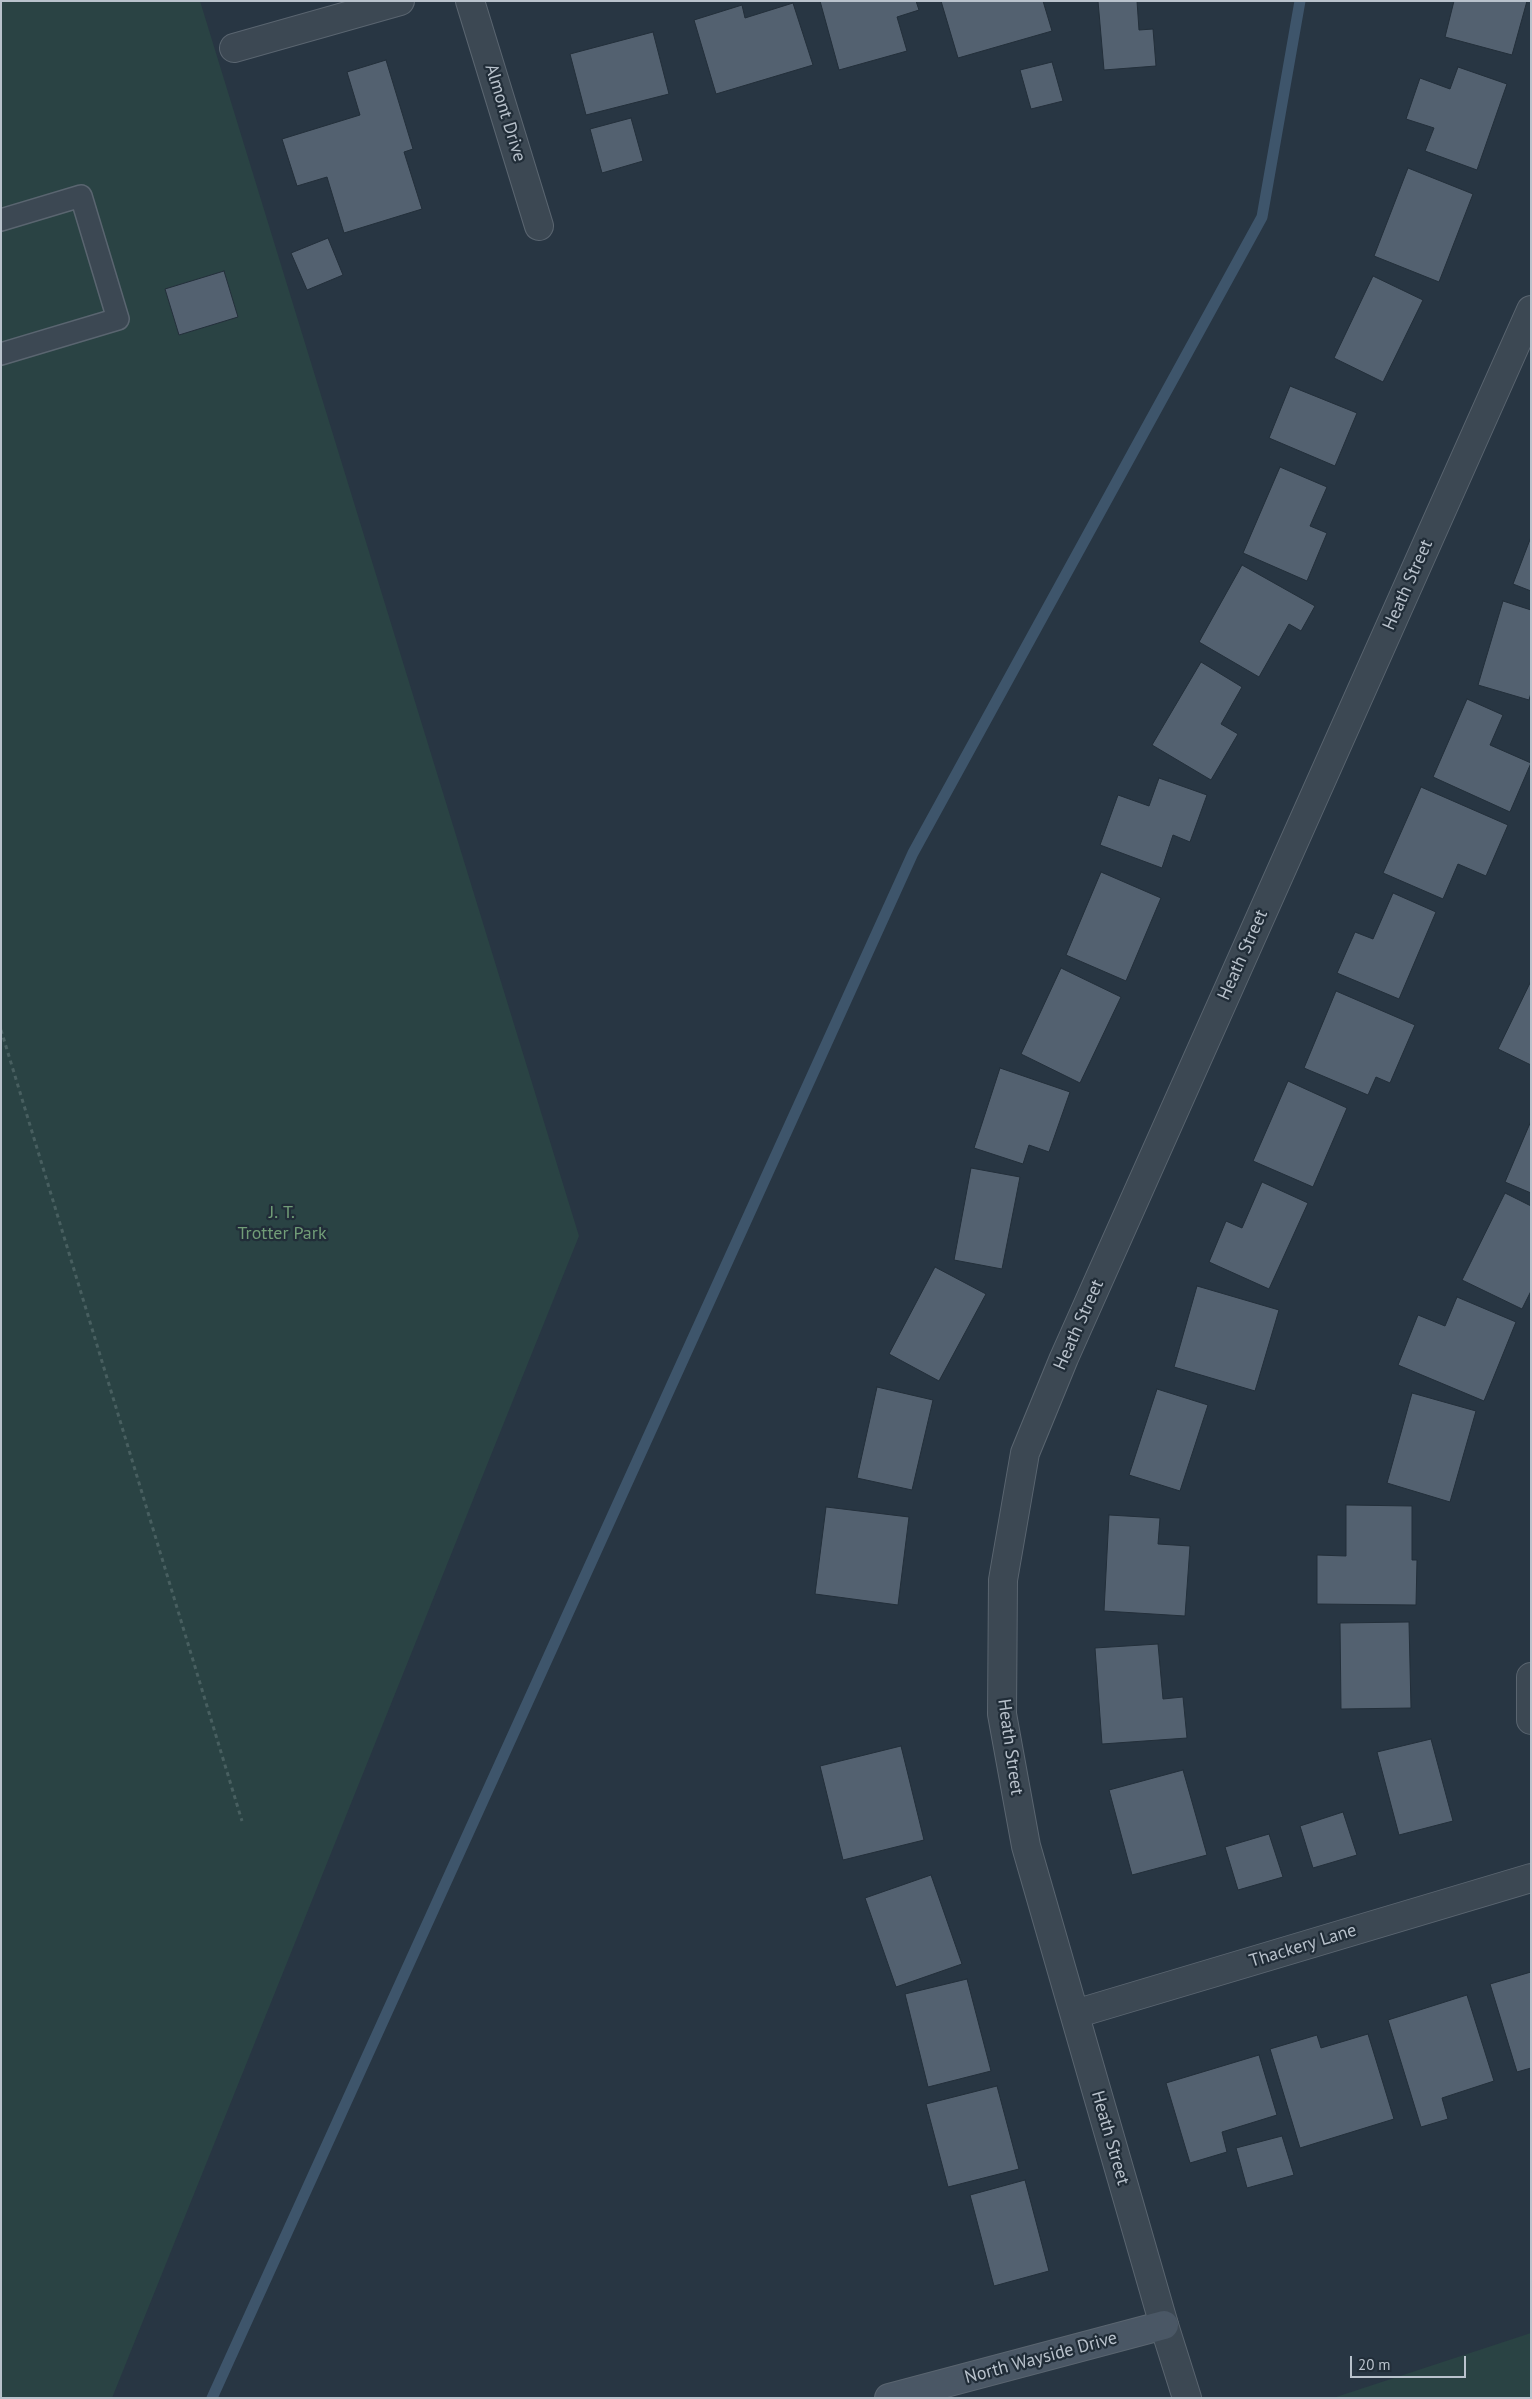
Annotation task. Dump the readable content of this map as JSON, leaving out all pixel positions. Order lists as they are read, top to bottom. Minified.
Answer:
{"streets":{"street":["Almont Drive","Heath Street","Thackery Lane","North Wayside Drive"]},"crossings":[["Heath Street","Thackery Lane"],["Heath Street","North Wayside Drive"]],"parks":["J. T. Trotter Park"],"scale_bar":"20 m"}
